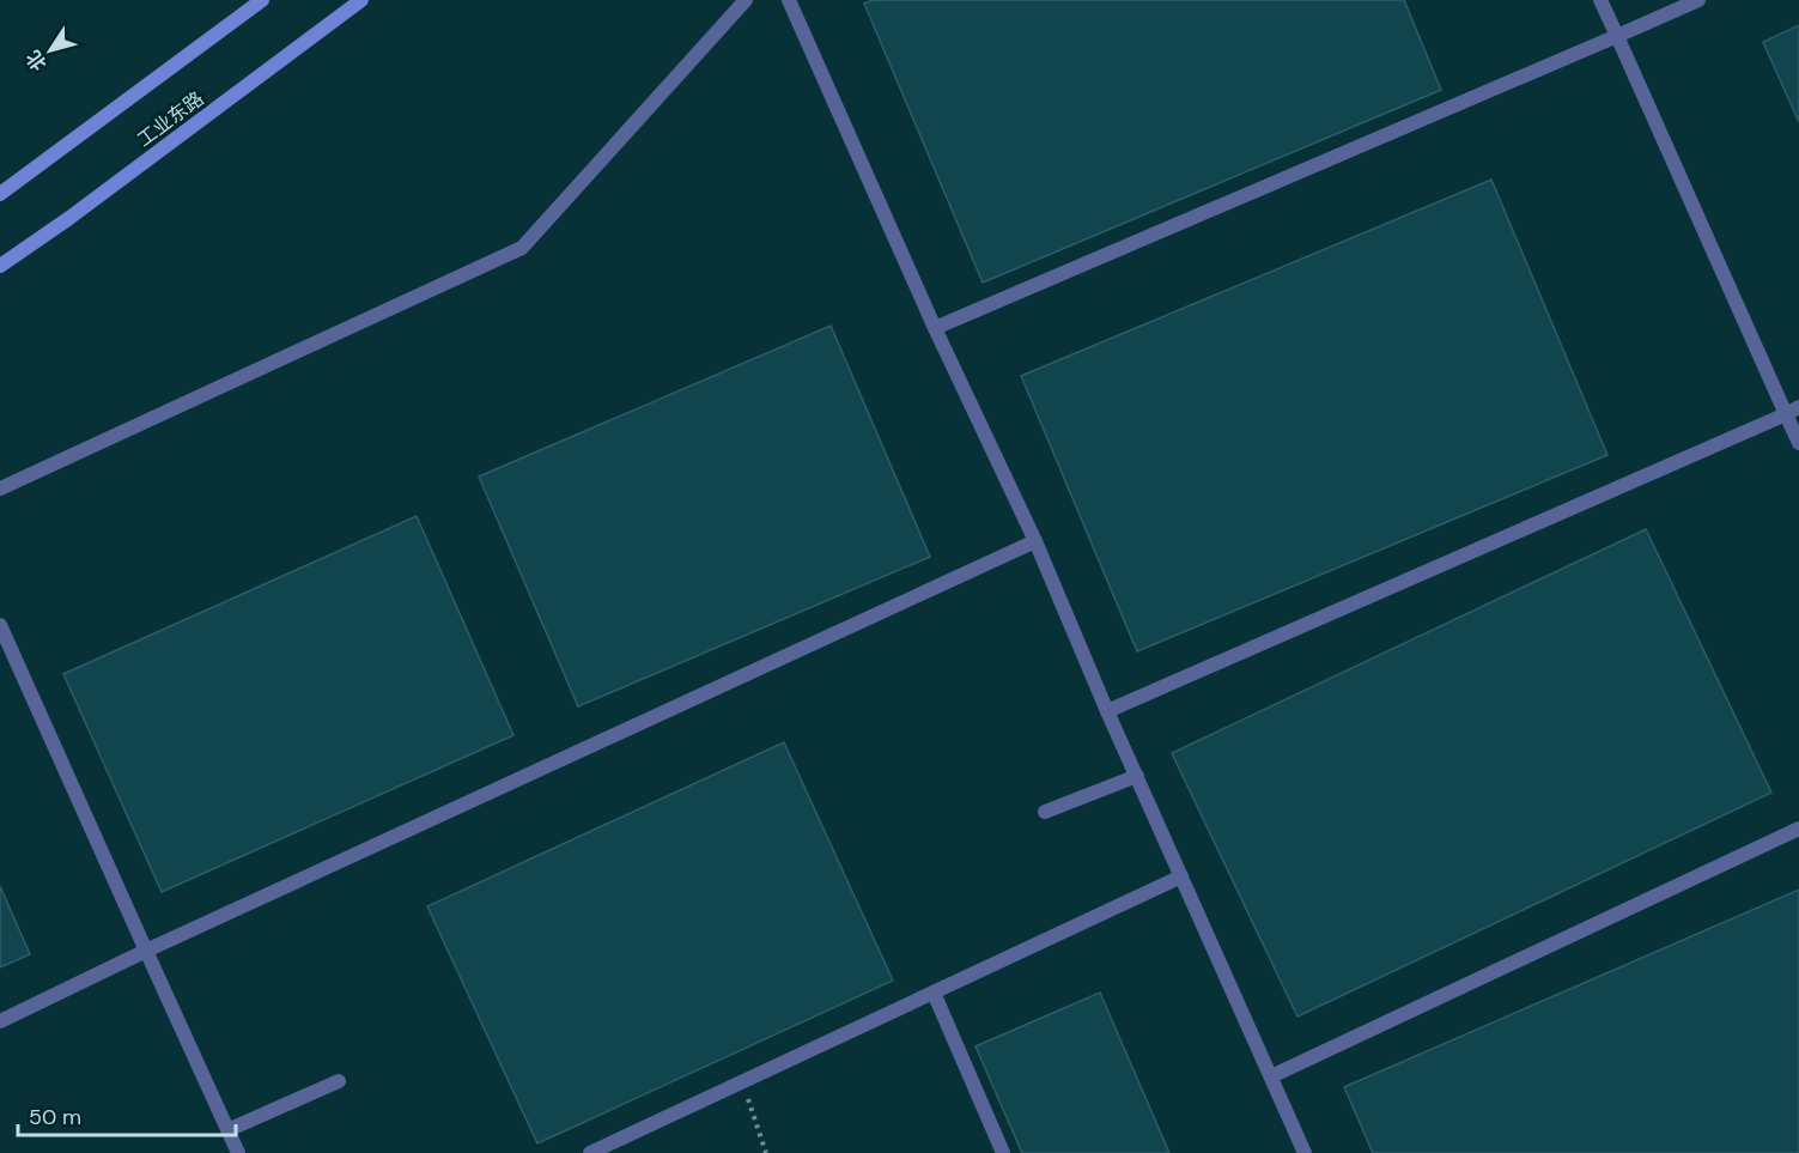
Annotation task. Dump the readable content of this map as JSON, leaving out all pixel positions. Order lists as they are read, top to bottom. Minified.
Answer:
{"streets":{"main road":["工业东路"]},"scale_bar":"50 m","north":"bottom left"}
